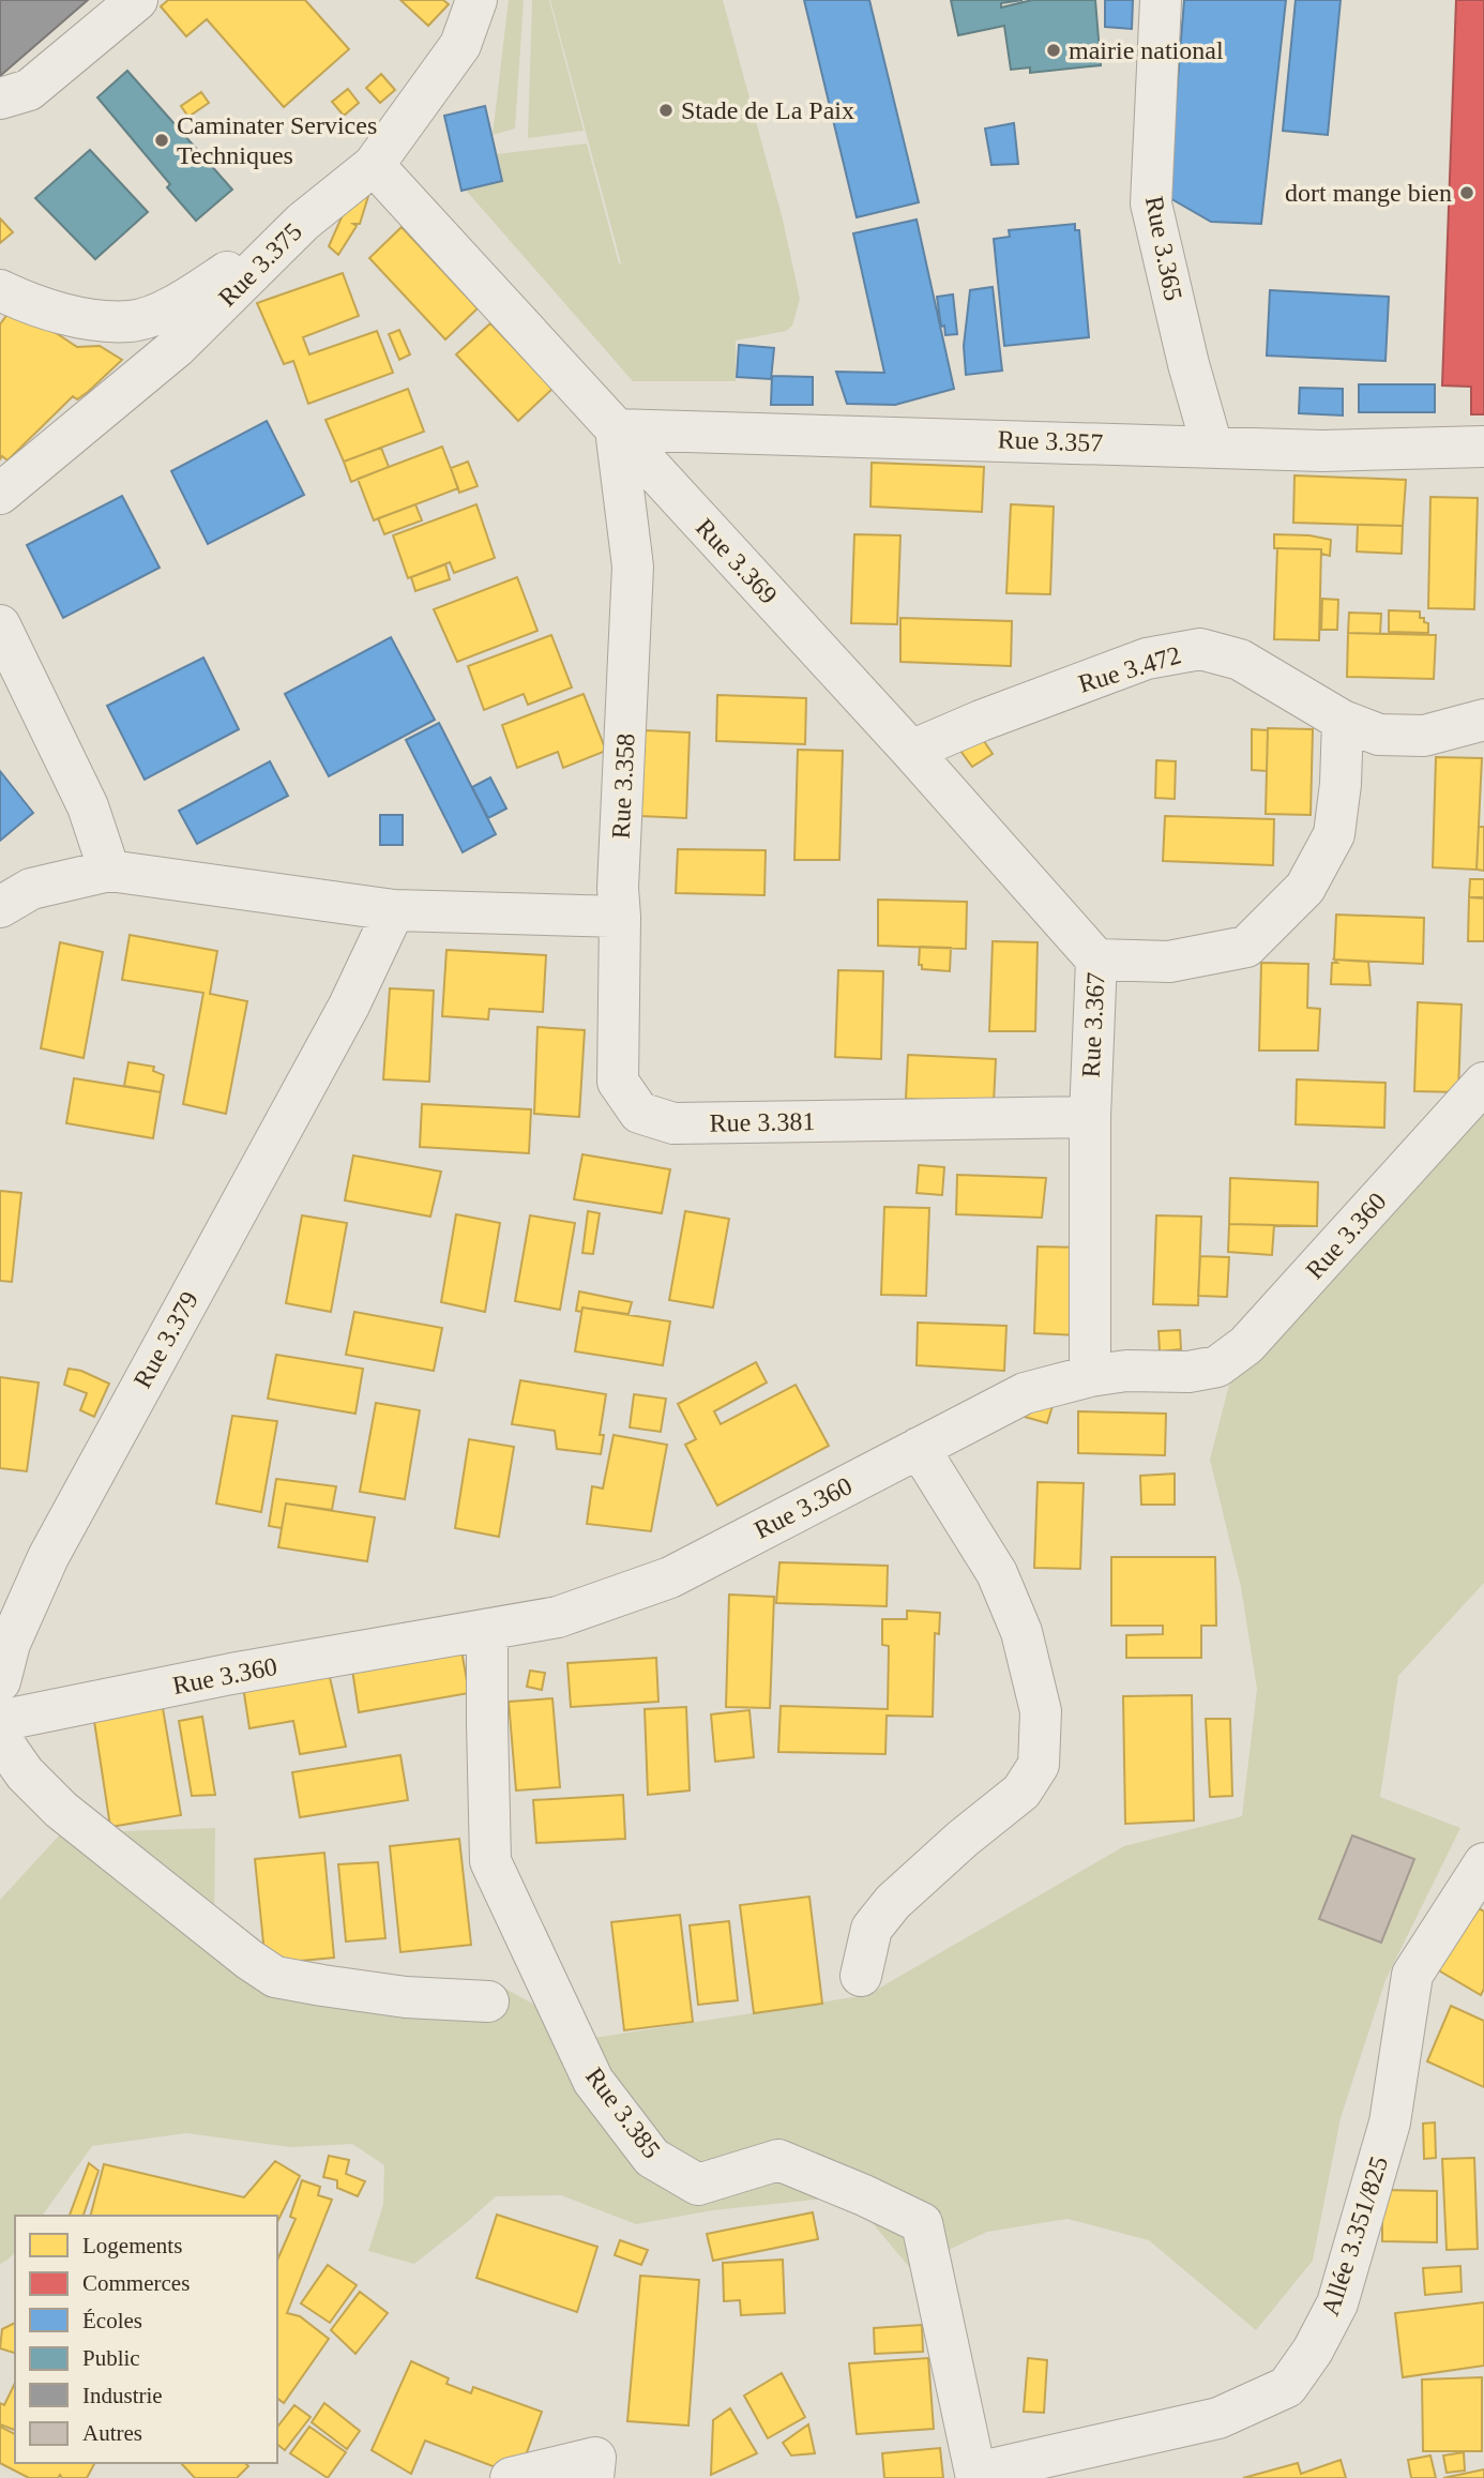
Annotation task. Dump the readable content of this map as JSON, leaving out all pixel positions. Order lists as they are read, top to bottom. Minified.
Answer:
{"streets":{"street":["Rue 3.365","Rue 3.375","Rue 3.357","Rue 3.369","Rue 3.472","Rue 3.358","Rue 3.367","Rue 3.381","Rue 3.360","Rue 3.379","Rue 3.385","Allée 3.351/825"]},"crossings":[["Rue 3.365","Rue 3.357"],["Rue 3.375","Rue 3.369"],["Rue 3.357","Rue 3.369"],["Rue 3.357","Rue 3.358"],["Rue 3.369","Rue 3.472"],["Rue 3.369","Rue 3.358"],["Rue 3.369","Rue 3.367"],["Rue 3.472","Rue 3.367"],["Rue 3.358","Rue 3.381"],["Rue 3.367","Rue 3.381"],["Rue 3.367","Rue 3.360"],["Rue 3.360","Rue 3.385"],["Rue 3.385","Allée 3.351/825"]],"places":["mairie national","Stade de La Paix","Caminater Services Techniques","dort mange bien"],"legend":["Logements","Commerces","Écoles","Public","Industrie","Autres"]}
